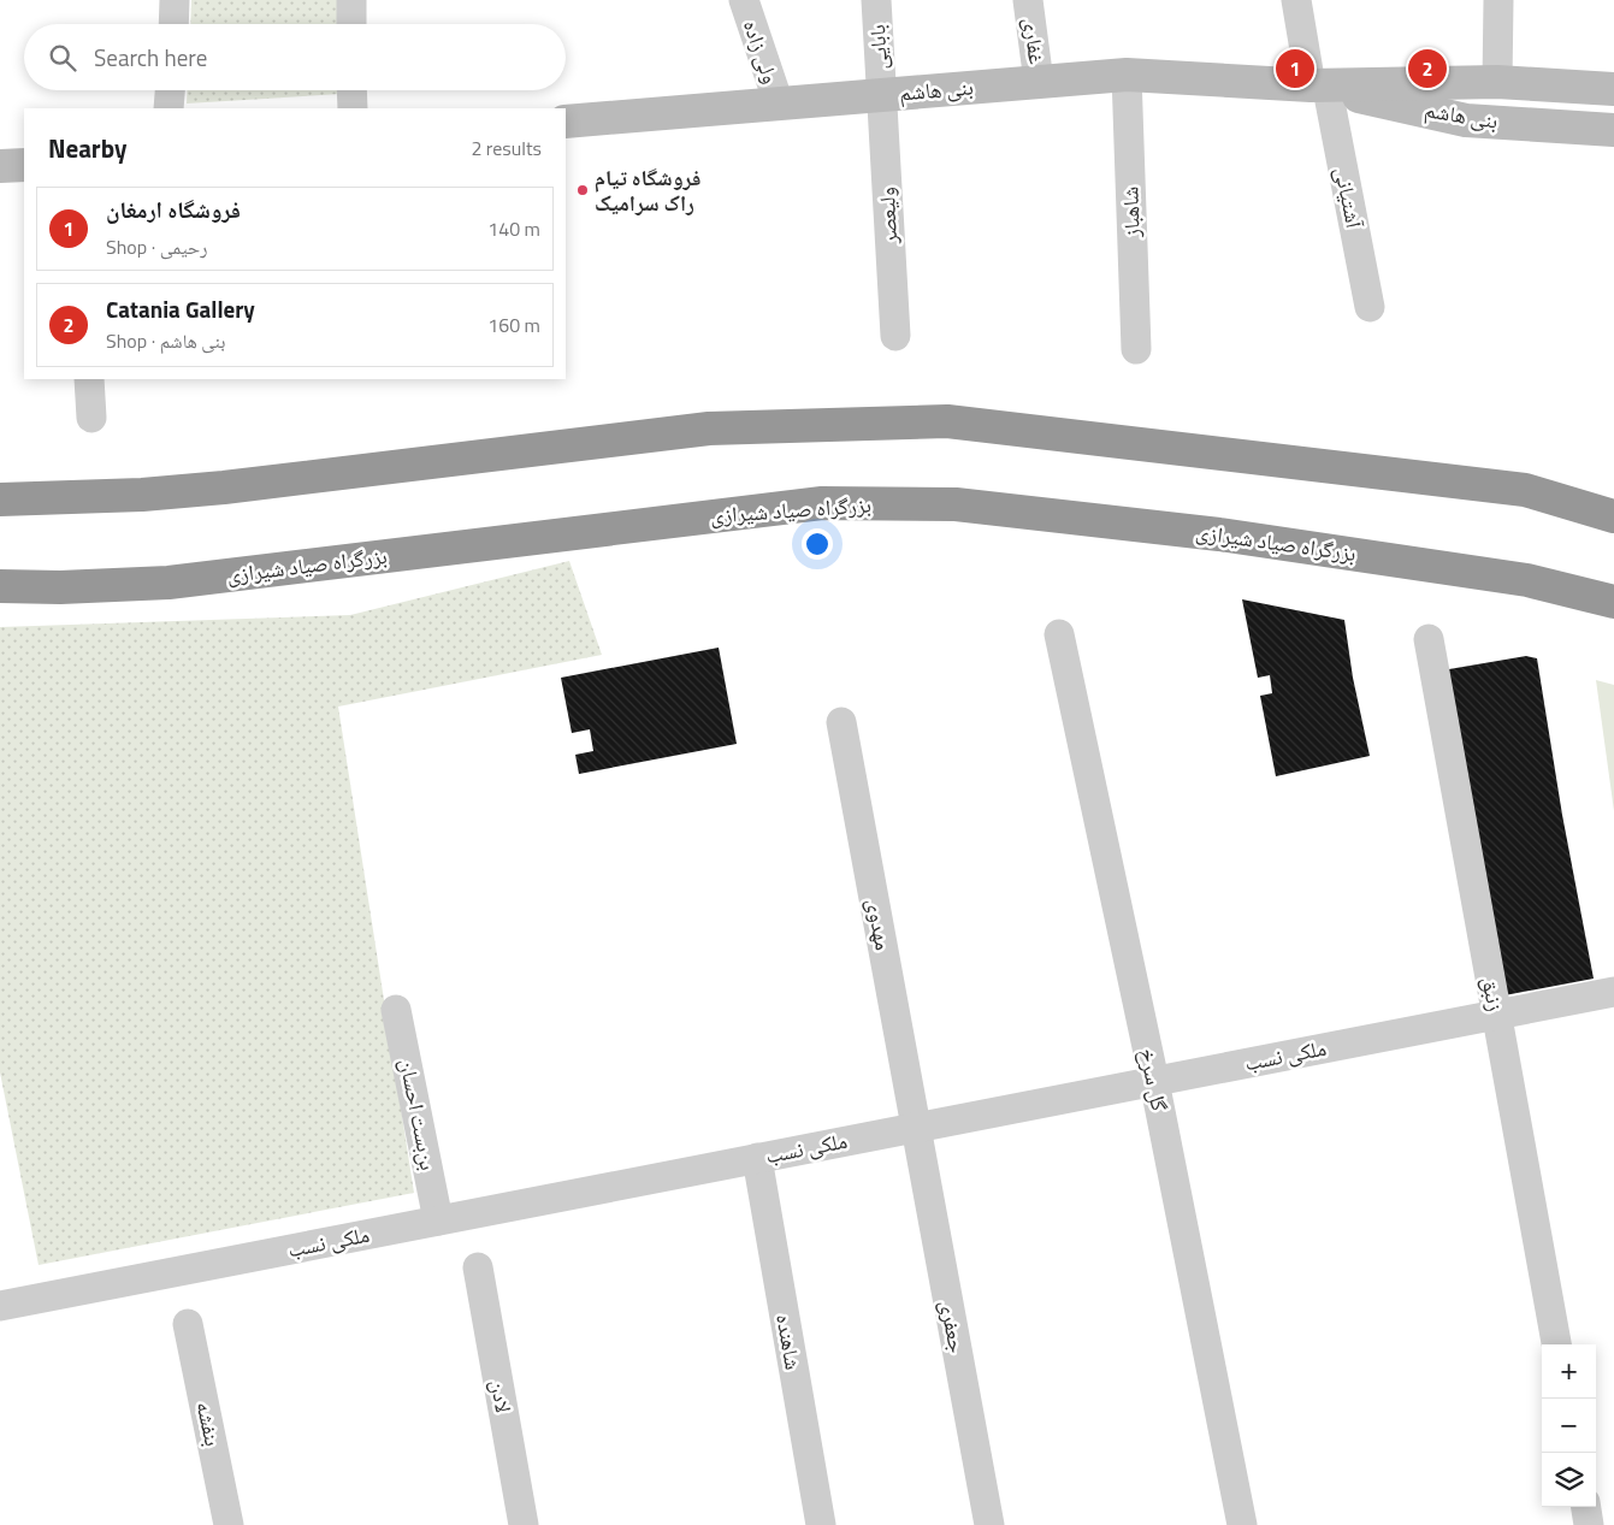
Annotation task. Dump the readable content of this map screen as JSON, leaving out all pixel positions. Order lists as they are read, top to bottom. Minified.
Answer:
{"streets":{"highway":["بزرگراه صیاد شیرازی"],"main road":["بنی هاشم"],"street":["غفاری","بابایی","ولی زاده","آشتیانی","شاهباز","ولیعصر","مهدوی","زنبق","ملکی نسب","گل سرخ","بن‌بست احسان","جعفری","شاهنده","لادن","بنفشه"]},"crossings":[["غفاری","بنی هاشم"],["بابایی","بنی هاشم"],["بابایی","ولیعصر"],["ولی زاده","بنی هاشم"],["بنی هاشم","آشتیانی"],["بنی هاشم","شاهباز"],["بنی هاشم","ولیعصر"],["مهدوی","ملکی نسب"],["مهدوی","جعفری"],["زنبق","ملکی نسب"],["ملکی نسب","گل سرخ"],["ملکی نسب","بن‌بست احسان"],["ملکی نسب","جعفری"],["ملکی نسب","شاهنده"]],"places":["فروشگاه تیام راک سرامیک"],"page":{"search":"Search here","pins":["1","2"],"heading":["Nearby","2 results"],"list":[{"mark":"1","name":"فروشگاه ارمغان","note":"Shop · رحیمی","value":"140 m"},{"mark":"2","name":"Catania Gallery","note":"Shop · بنی هاشم","value":"160 m"}],"map_buttons":["+","−"]}}
